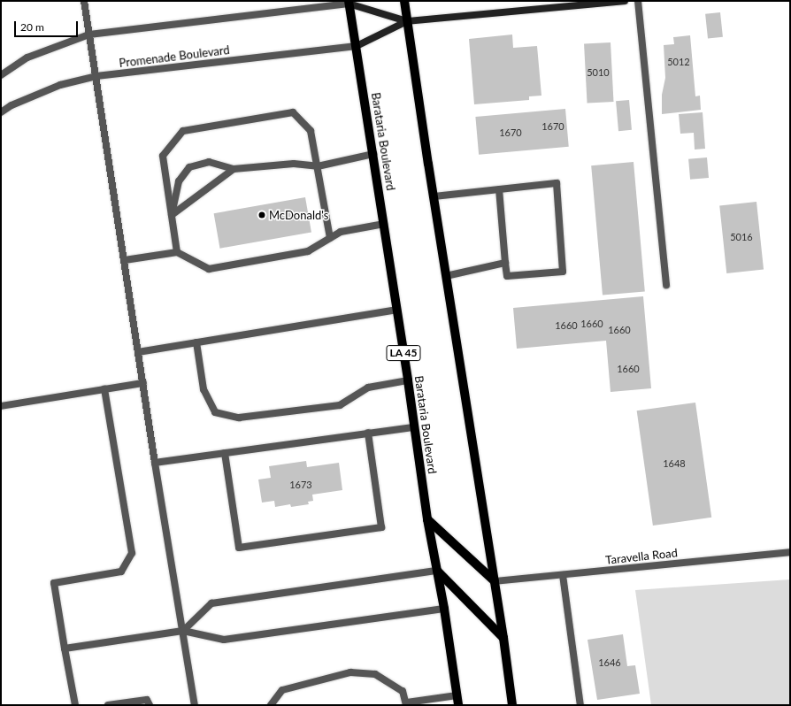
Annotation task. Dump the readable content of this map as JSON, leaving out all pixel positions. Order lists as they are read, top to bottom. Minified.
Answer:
{"streets":{"main road":["Barataria Boulevard","LA 45"],"street":["Promenade Boulevard","Taravella Road"]},"crossings":[["Promenade Boulevard","Barataria Boulevard"]],"places":["McDonald's"],"house_numbers":["5012","5010","1670","1670","5016","1660","1660","1660","1660","1648","1673","1646"],"scale_bar":"20 m"}
